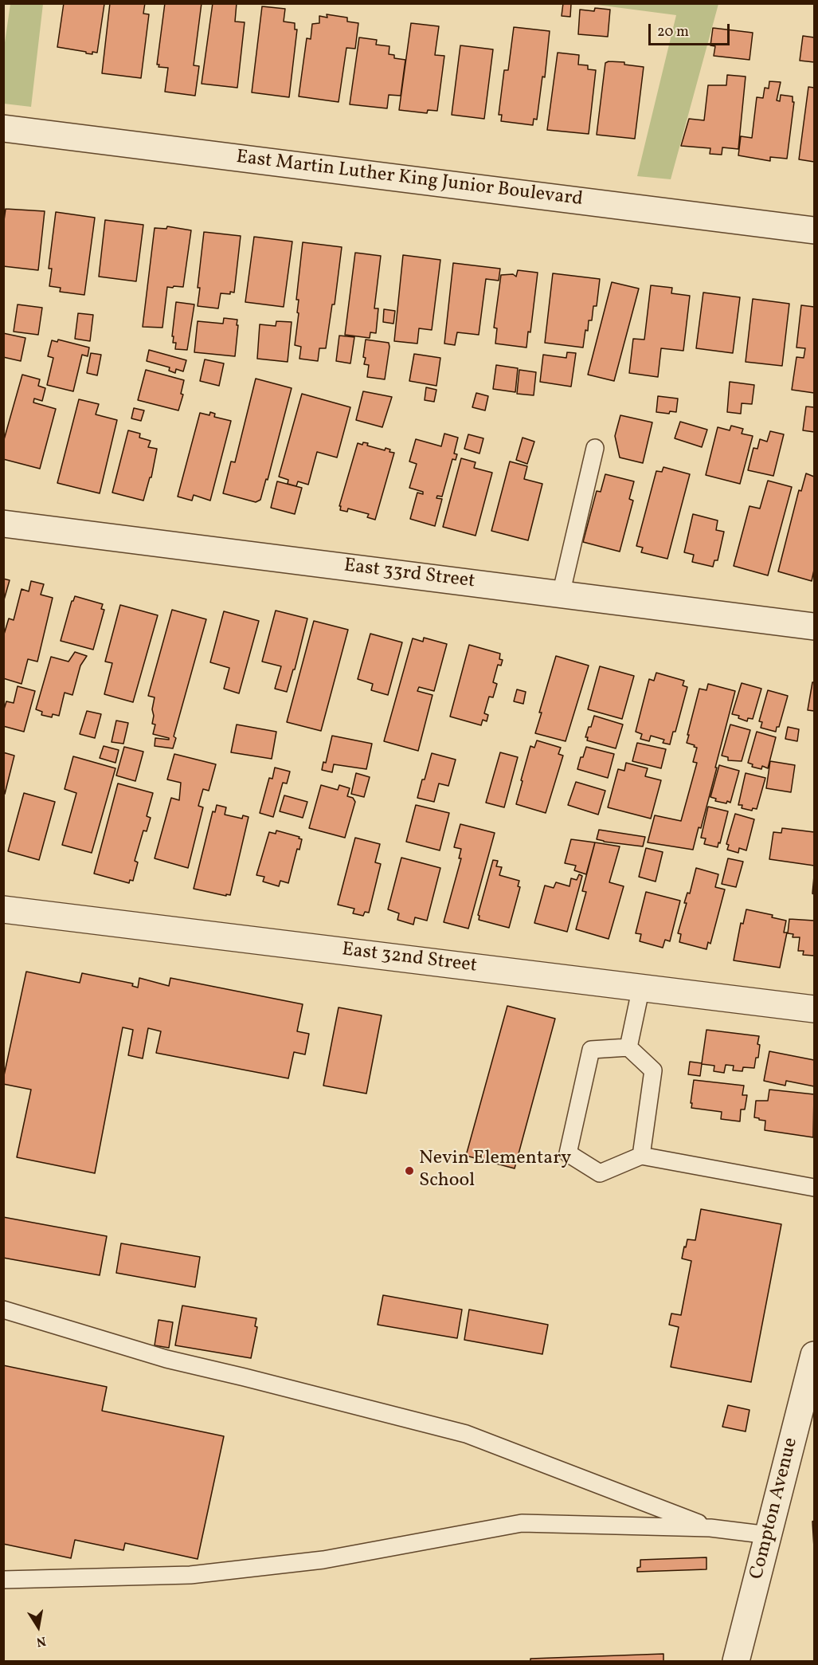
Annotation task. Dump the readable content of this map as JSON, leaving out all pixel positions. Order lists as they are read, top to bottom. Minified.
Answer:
{"streets":{"street":["East Martin Luther King Junior Boulevard","East 33rd Street","East 32nd Street","Compton Avenue"]},"places":["Nevin Elementary School"],"scale_bar":"20 m","north":"bottom"}
